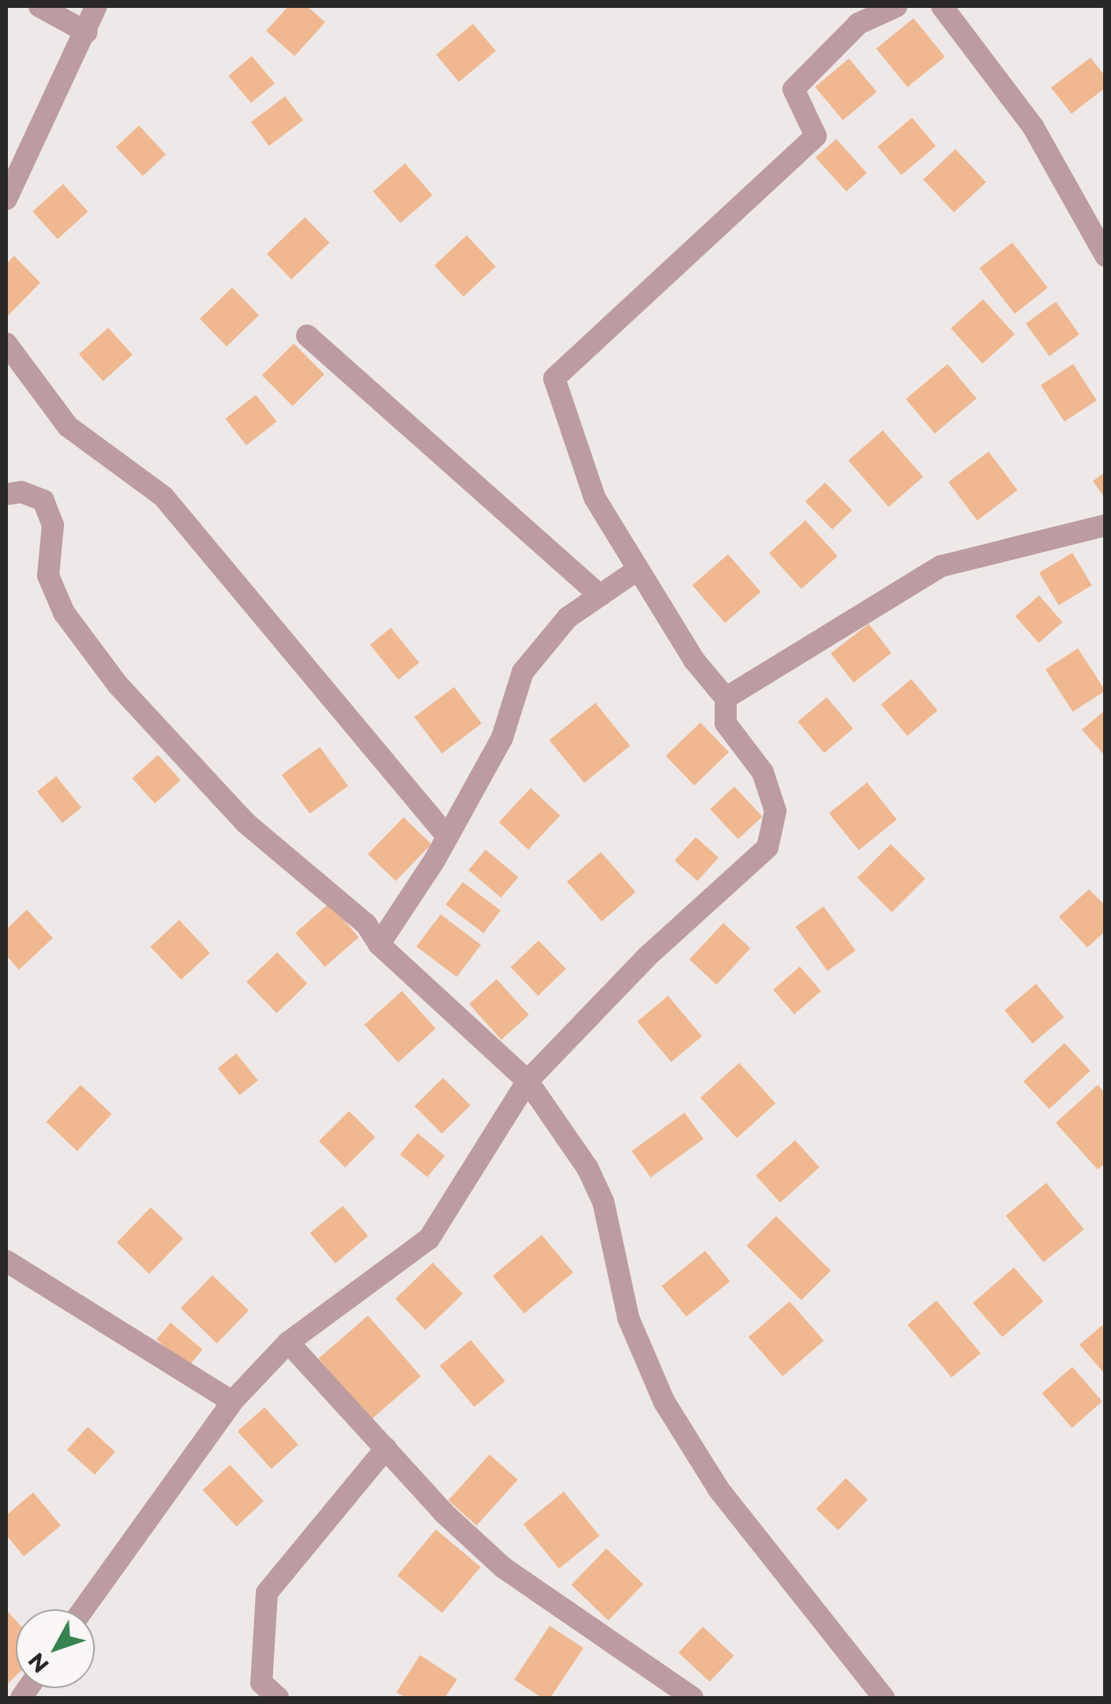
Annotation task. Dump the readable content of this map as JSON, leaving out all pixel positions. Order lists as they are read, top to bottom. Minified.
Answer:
{"north":"bottom left"}
